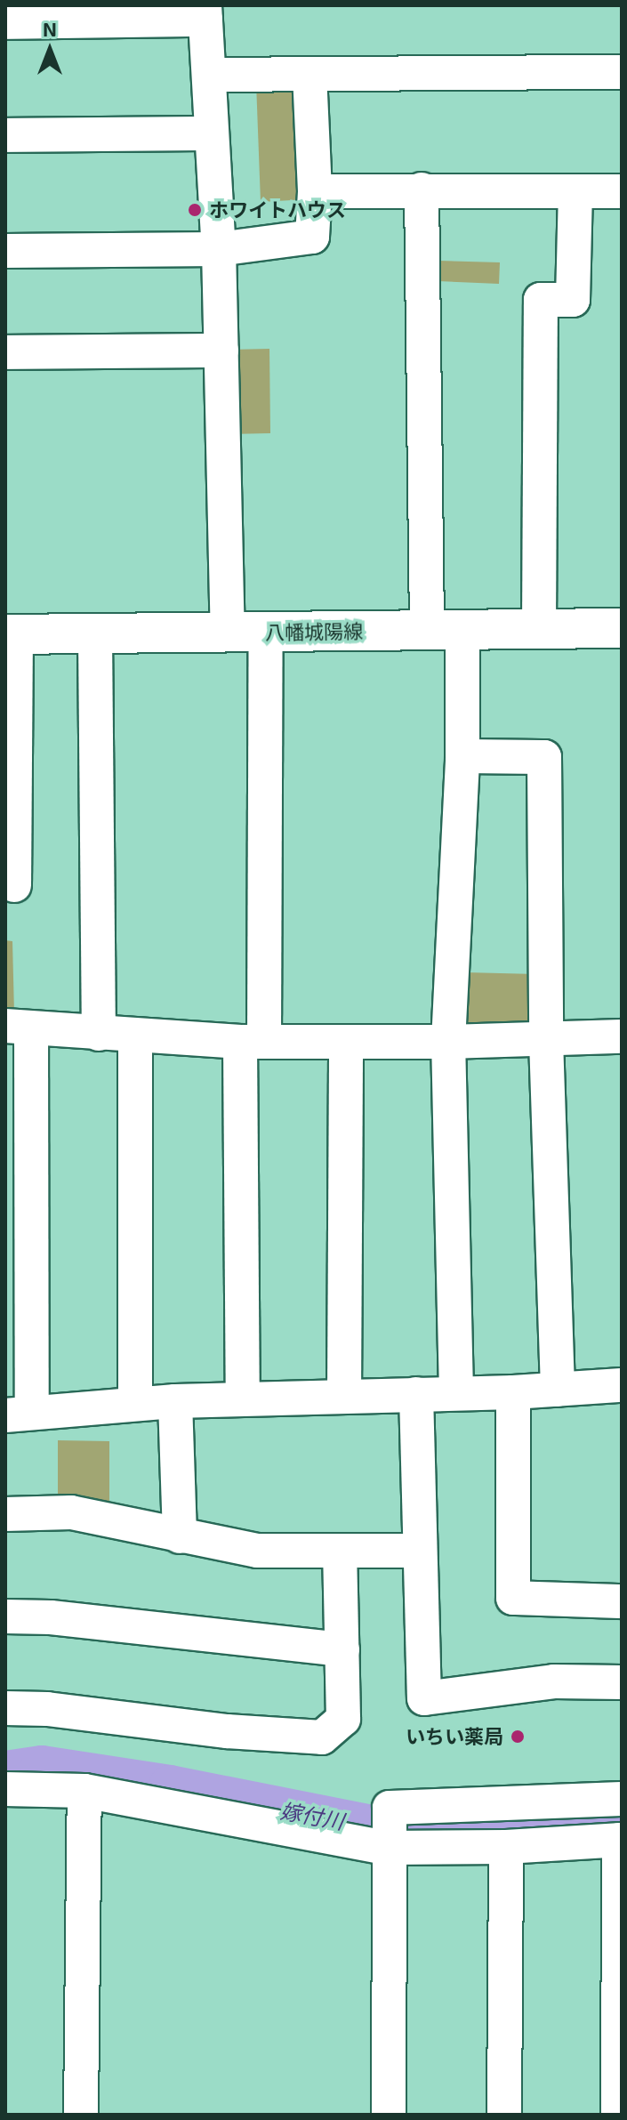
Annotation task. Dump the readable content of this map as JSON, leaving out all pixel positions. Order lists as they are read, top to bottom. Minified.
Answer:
{"streets":{"main road":["八幡城陽線"]},"water":["嫁付川"],"places":["ホワイトハウス","いちい薬局"],"north":"top"}
